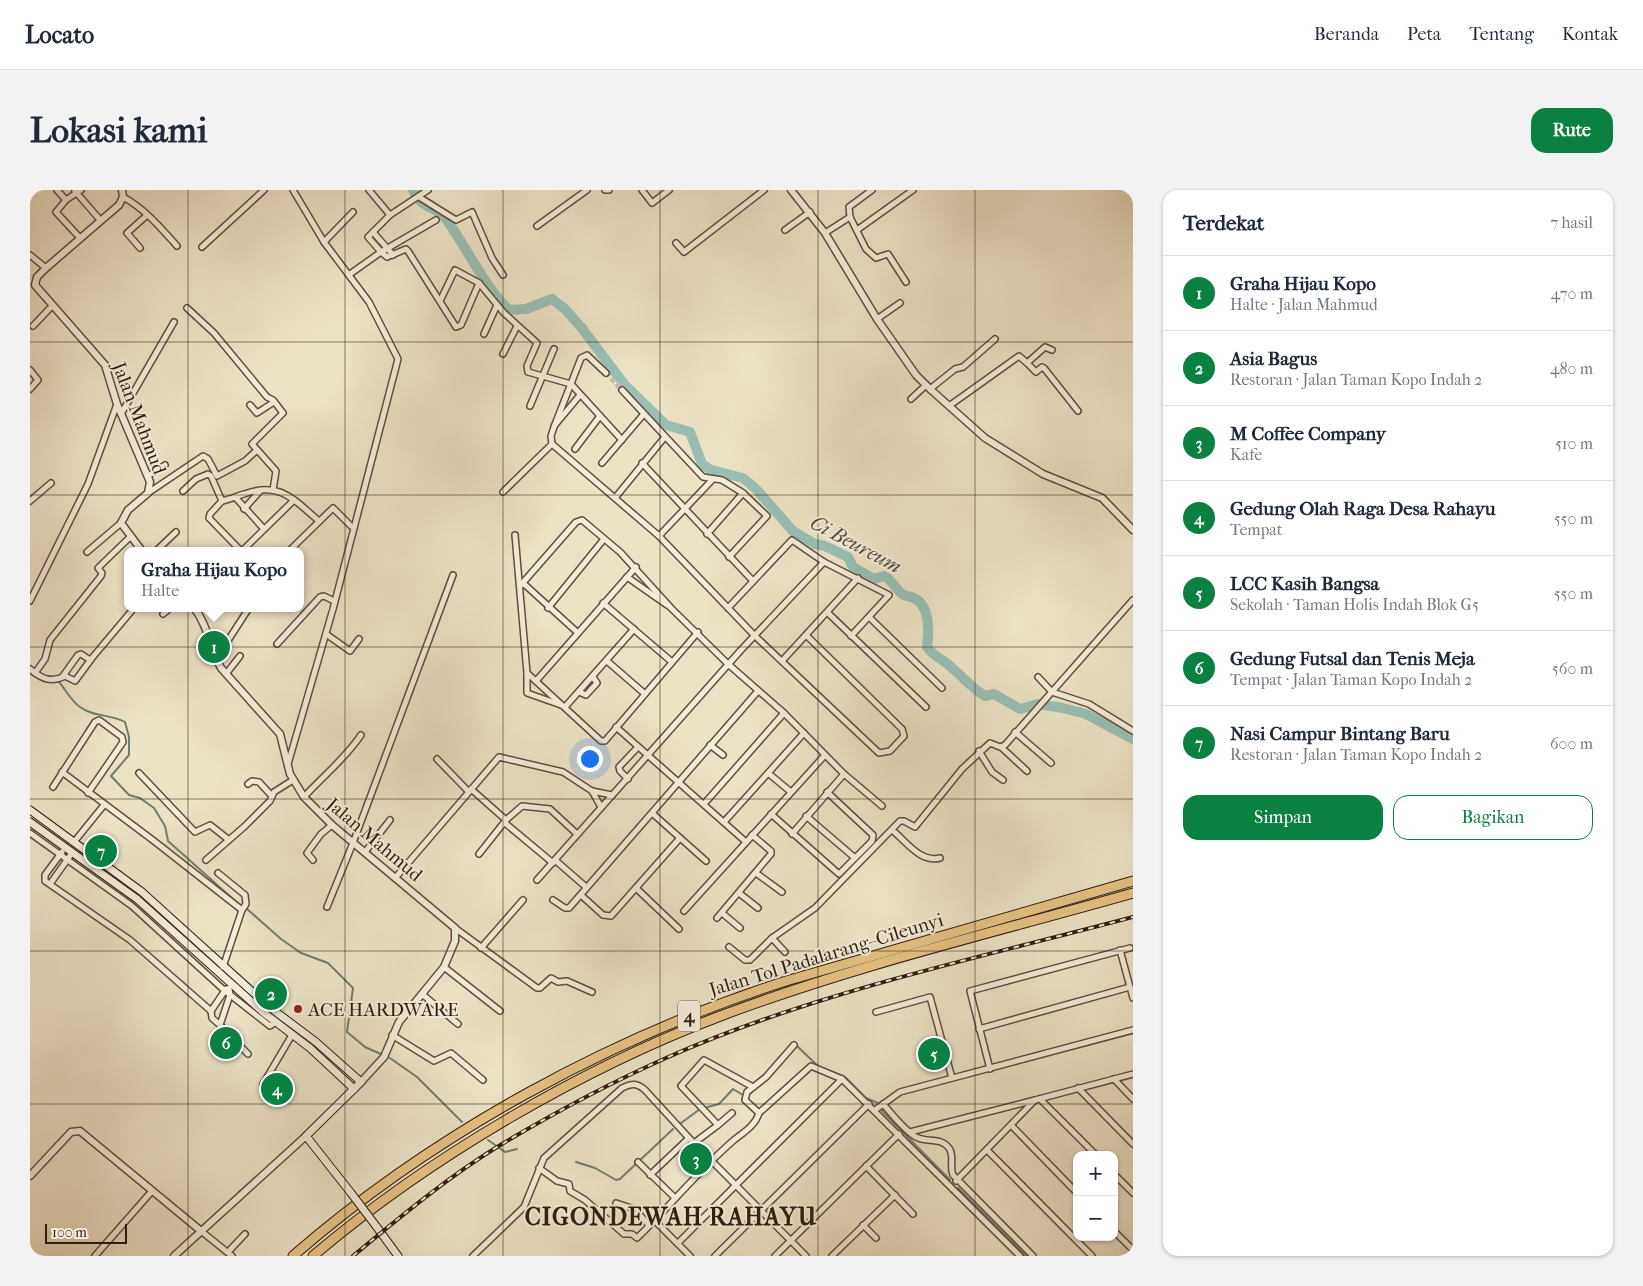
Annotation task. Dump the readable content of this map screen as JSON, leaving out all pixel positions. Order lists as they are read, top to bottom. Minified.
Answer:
{"streets":{"highway":["Jalan Tol Padalarang–Cileunyi","4"],"street":["Jalan Mahmud"]},"districts":["CIGONDEWAH RAHAYU"],"water":["Ci Beureum"],"places":["ACE HARDWARE"],"scale_bar":"100 m","page":{"header":"Locato","nav":["Beranda","Peta","Tentang","Kontak"],"buttons":["Rute",["Simpan","Bagikan"]],"title":"Lokasi kami","heading":["Terdekat","7 hasil"],"list":[{"mark":"1","name":"Graha Hijau Kopo","note":"Halte · Jalan Mahmud","value":"470 m"},{"mark":"2","name":"Asia Bagus","note":"Restoran · Jalan Taman Kopo Indah 2","value":"480 m"},{"mark":"3","name":"M Coffee Company","note":"Kafe","value":"510 m"},{"mark":"4","name":"Gedung Olah Raga Desa Rahayu","note":"Tempat","value":"550 m"},{"mark":"5","name":"LCC Kasih Bangsa","note":"Sekolah · Taman Holis Indah Blok G5","value":"550 m"},{"mark":"6","name":"Gedung Futsal dan Tenis Meja","note":"Tempat · Jalan Taman Kopo Indah 2","value":"560 m"},{"mark":"7","name":"Nasi Campur Bintang Baru","note":"Restoran · Jalan Taman Kopo Indah 2","value":"600 m"}],"popup":["Graha Hijau Kopo","Halte"],"pins":["1","7","2","6","5","4","3"],"map_buttons":["+","−"],"scale":"100 m"}}
